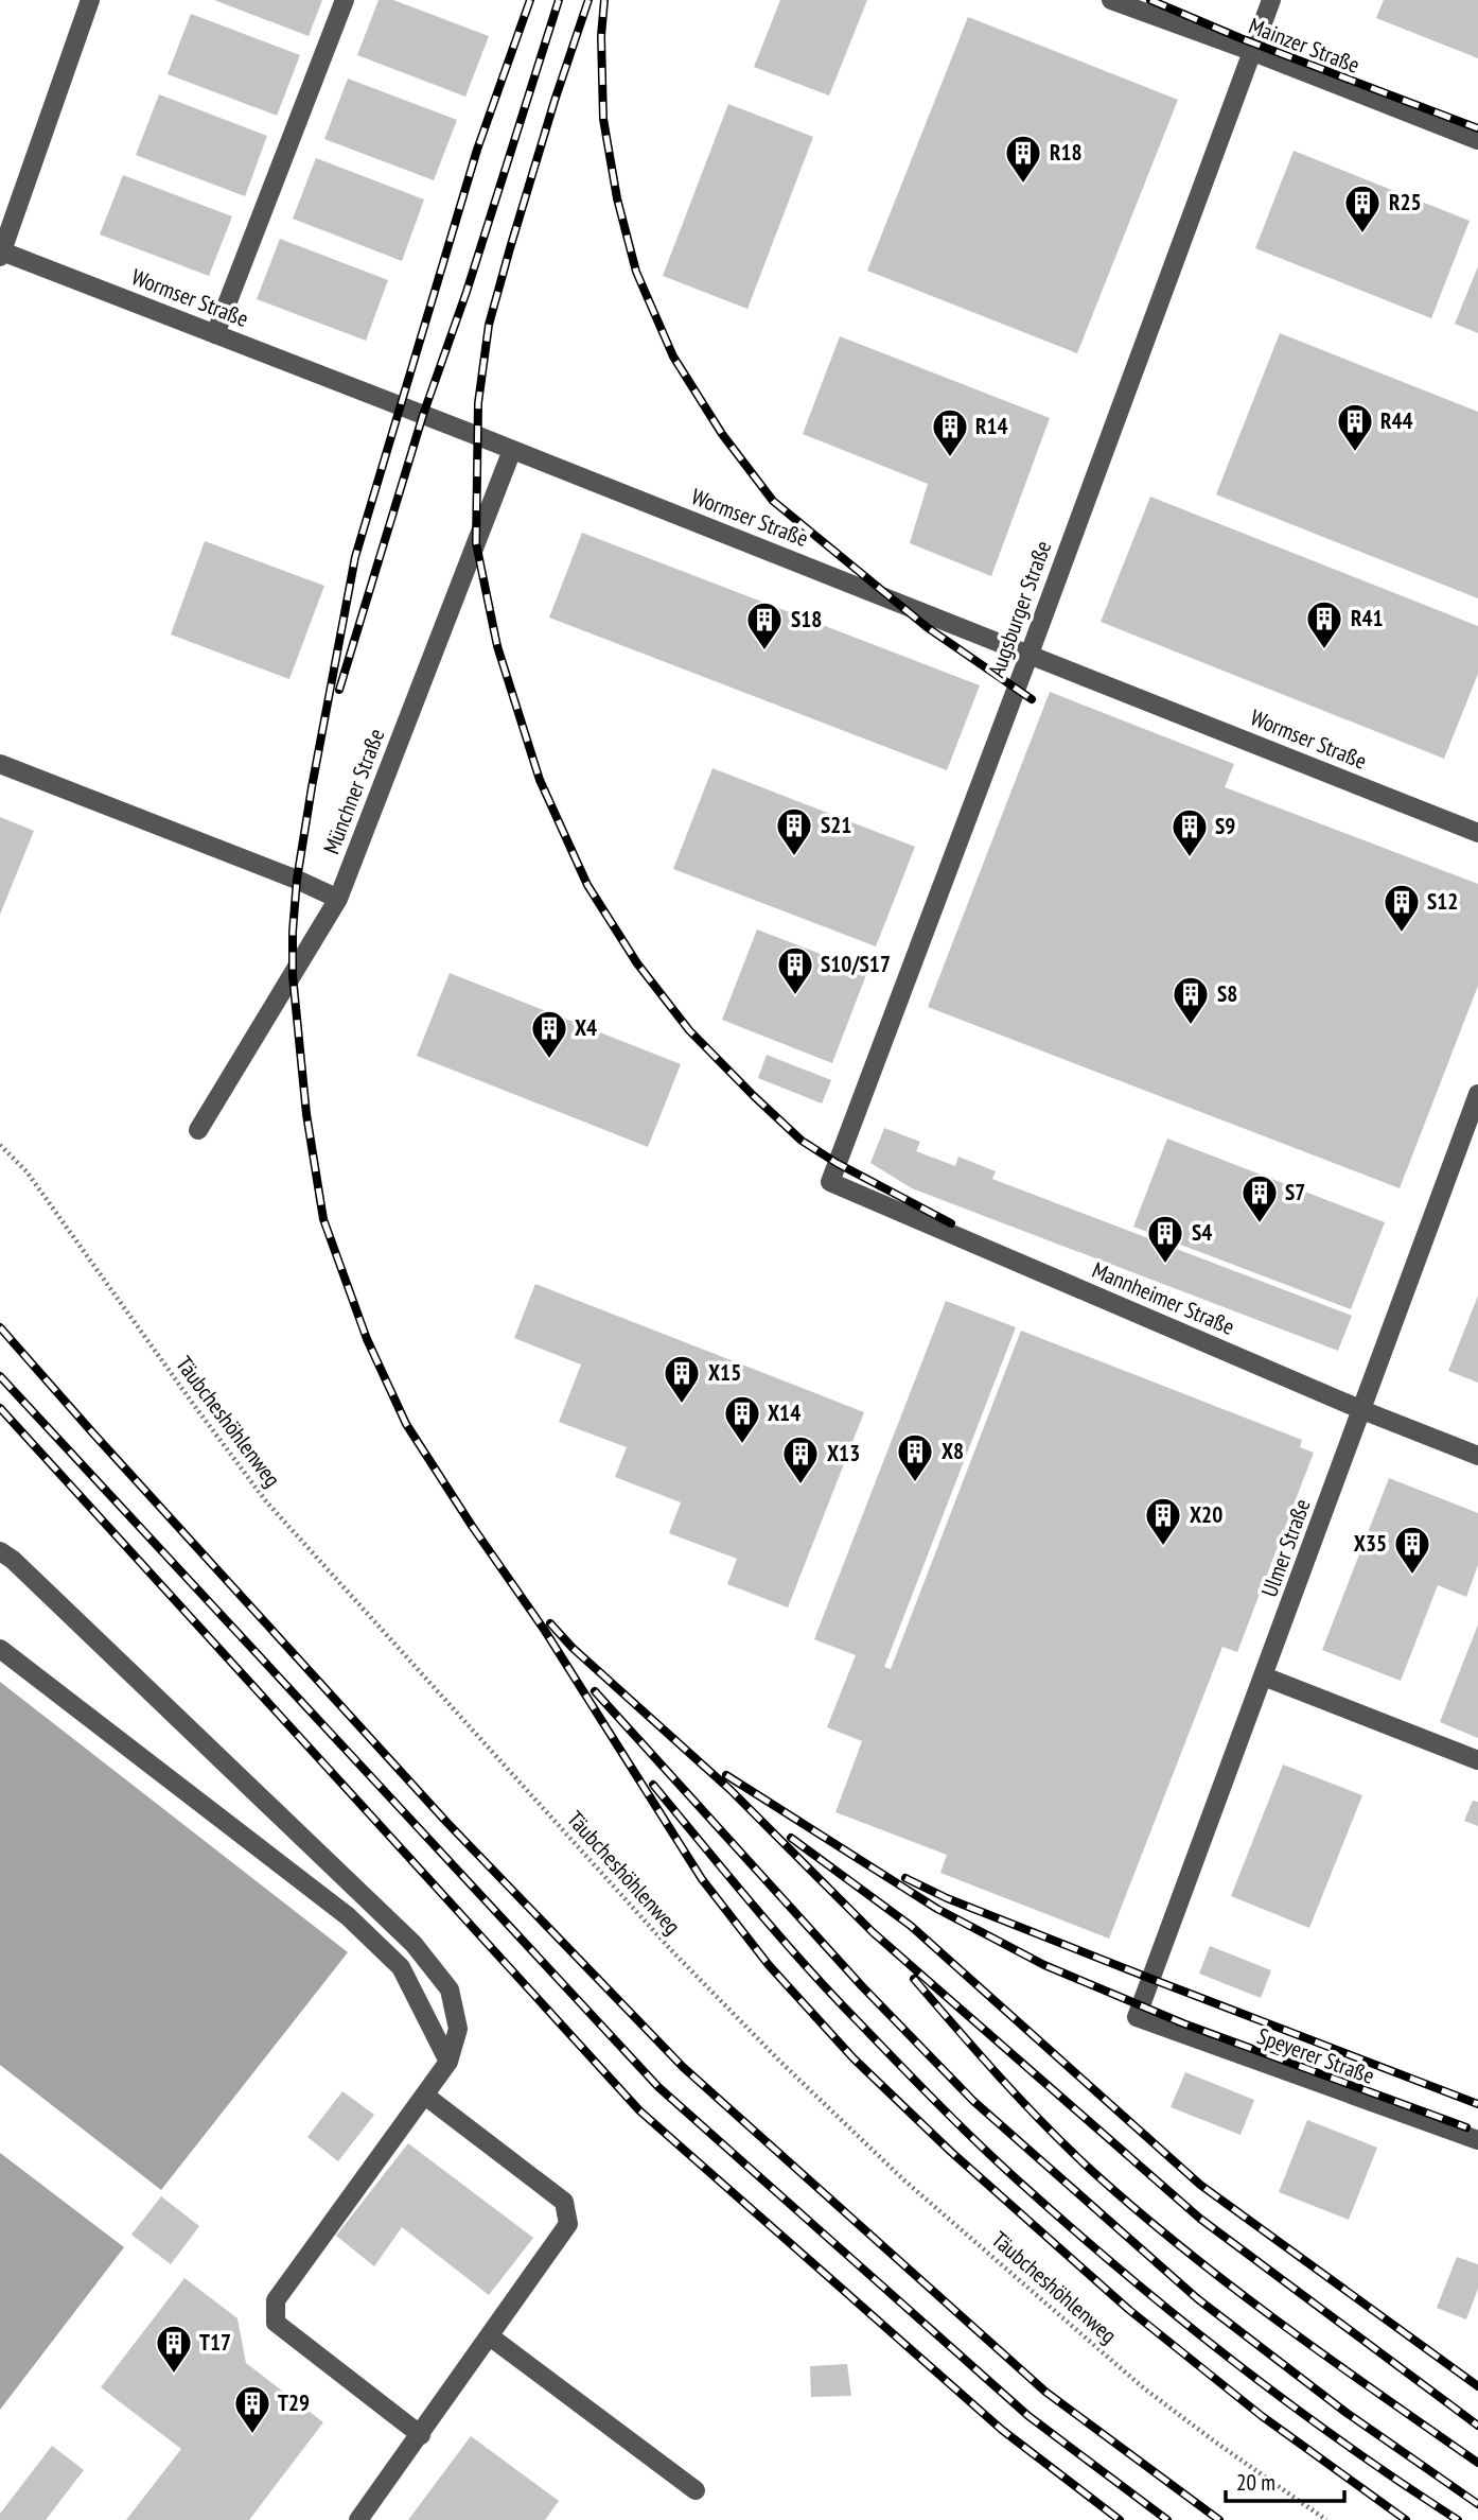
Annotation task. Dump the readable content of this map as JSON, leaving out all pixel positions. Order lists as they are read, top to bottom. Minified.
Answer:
{"streets":{"lane":["Mainzer Straße","Wormser Straße","Augsburger Straße","Münchner Straße","Mannheimer Straße","Ulmer Straße","Speyerer Straße"],"path":["Täubcheshöhlenweg"]},"crossings":[["Mainzer Straße","Augsburger Straße"],["Wormser Straße","Augsburger Straße"],["Wormser Straße","Münchner Straße"],["Augsburger Straße","Mannheimer Straße"],["Mannheimer Straße","Ulmer Straße"],["Ulmer Straße","Speyerer Straße"]],"places":{"building":["R18","R25","R44","R14","R41","S18","S21","S9","S12","S10/S17","S8","X4","S7","S4","X15","X14","X8","X13","X20","X35","T17","T29"]},"scale_bar":"20 m"}
